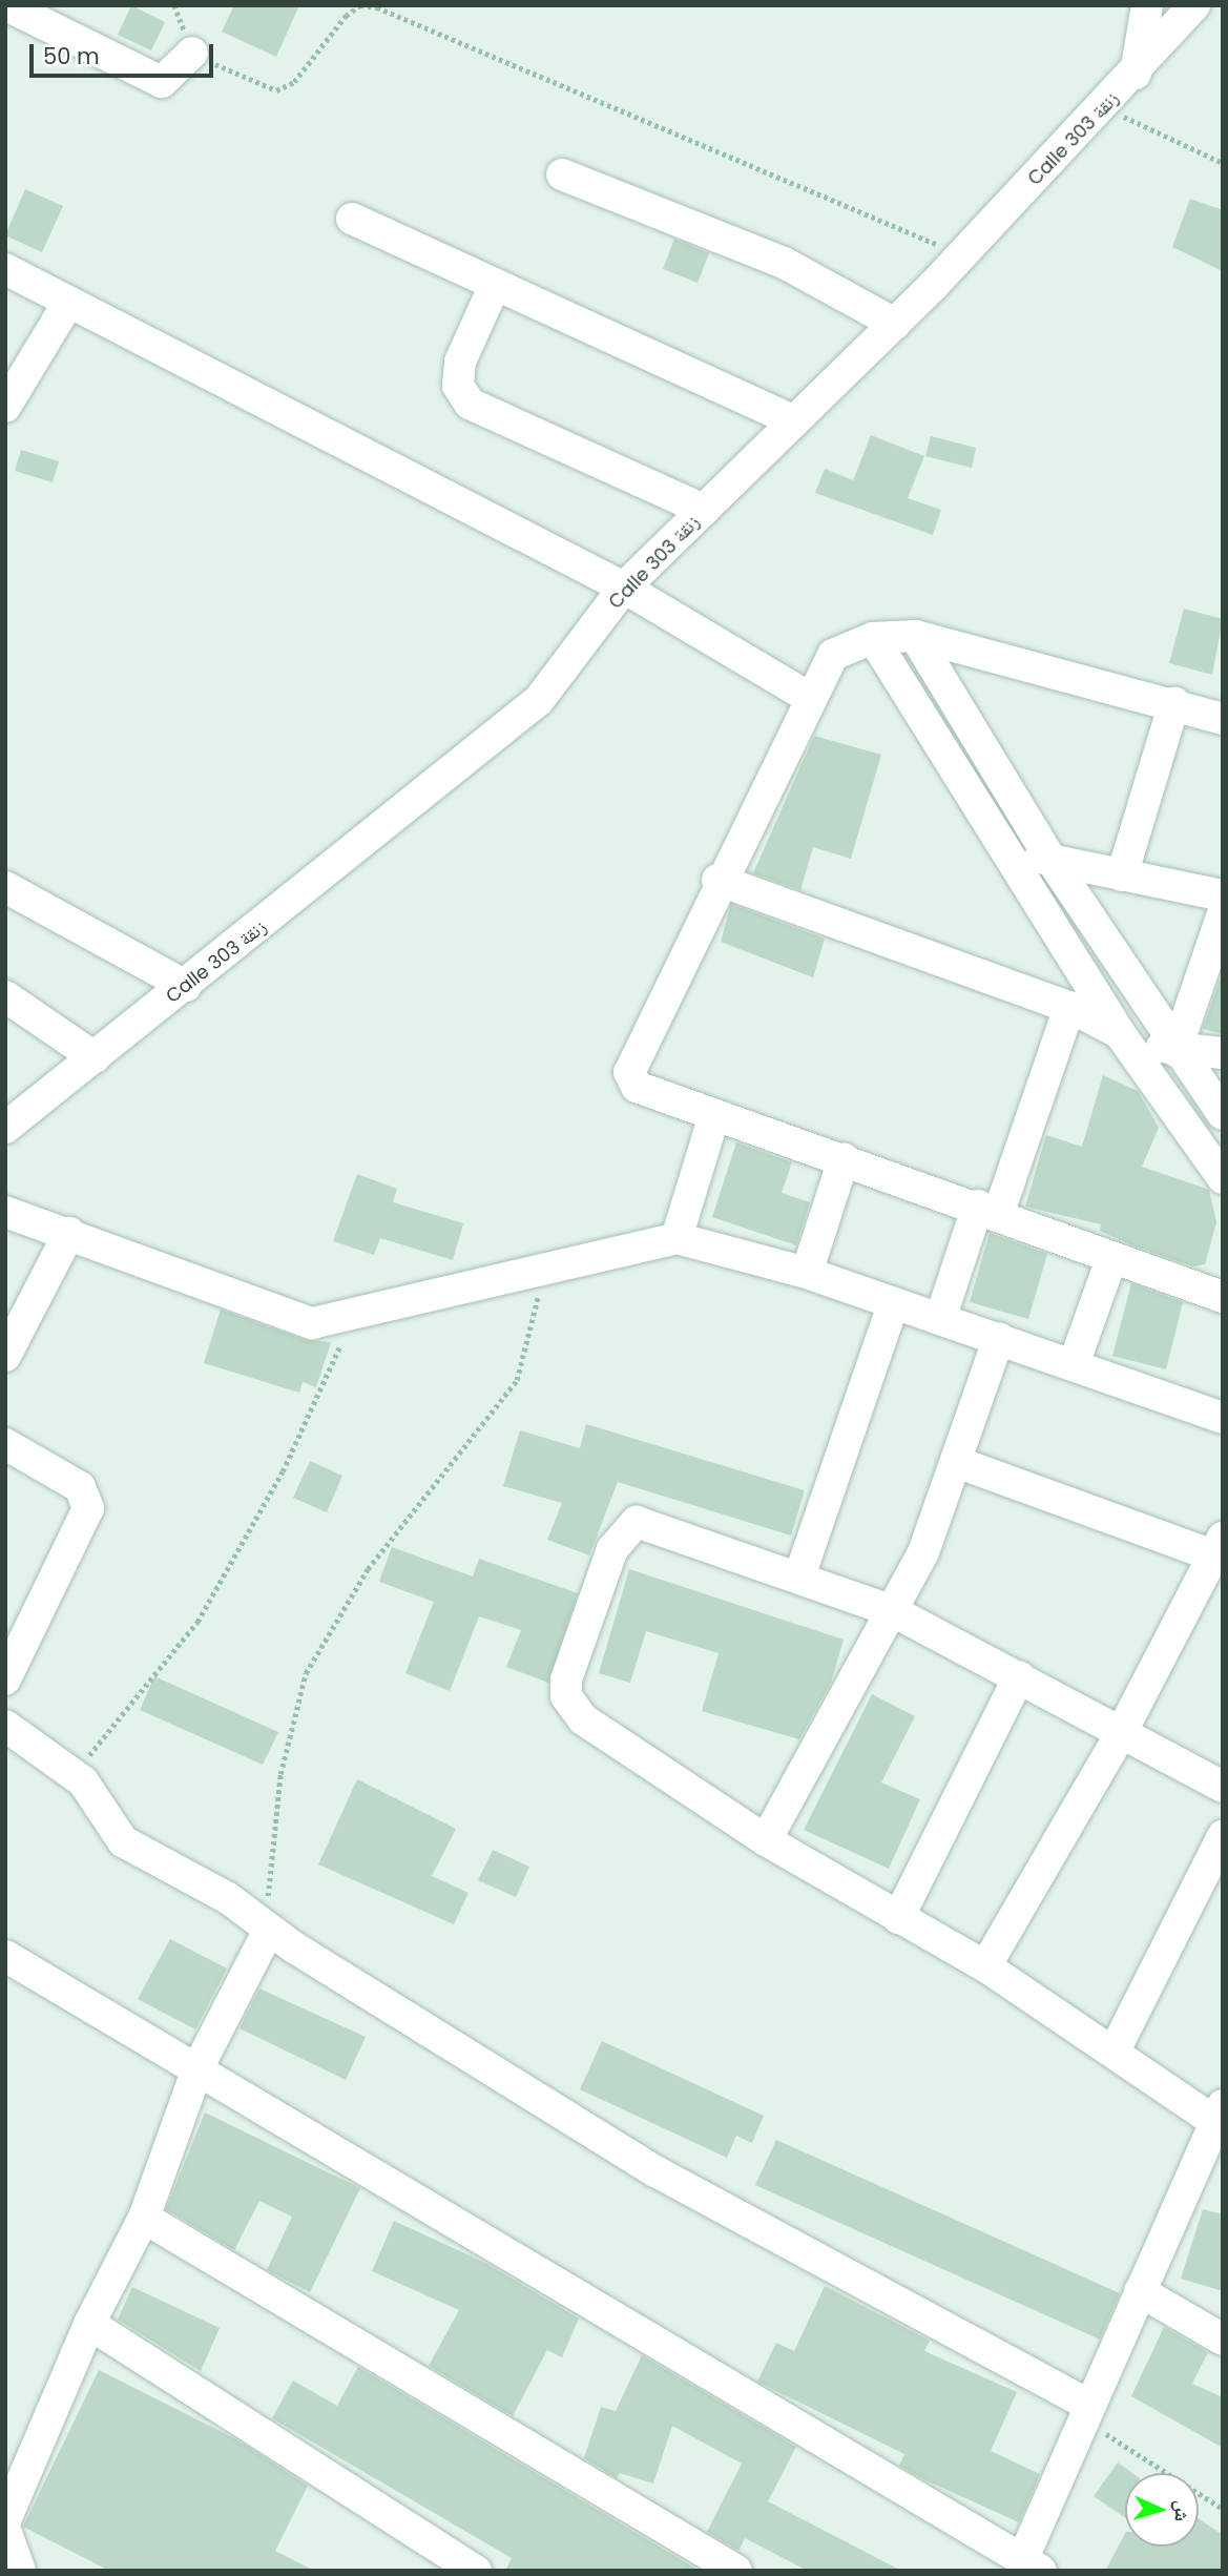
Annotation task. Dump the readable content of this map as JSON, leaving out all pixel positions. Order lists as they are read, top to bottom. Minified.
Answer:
{"streets":{"street":["Calle 303 زنقة"]},"scale_bar":"50 m","north":"right"}
